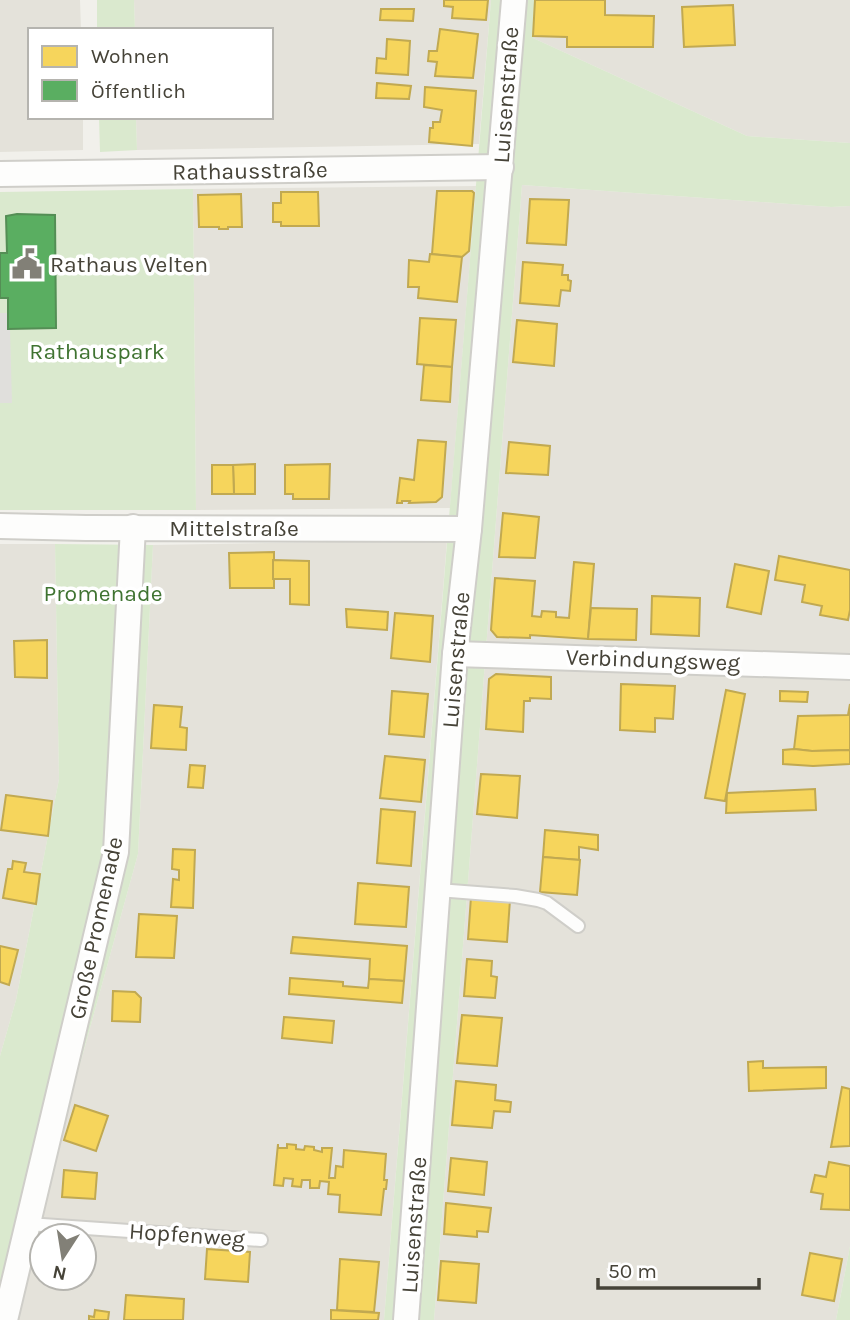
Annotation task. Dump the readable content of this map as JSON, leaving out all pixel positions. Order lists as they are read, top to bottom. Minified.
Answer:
{"streets":{"street":["Luisenstraße","Rathausstraße","Mittelstraße","Verbindungsweg","Große Promenade"],"lane":["Hopfenweg"]},"crossings":[["Luisenstraße","Rathausstraße"],["Luisenstraße","Mittelstraße"],["Luisenstraße","Verbindungsweg"],["Mittelstraße","Große Promenade"]],"parks":["Rathauspark","Promenade"],"places":{"public building":["Rathaus Velten"]},"legend":["Wohnen","Öffentlich"],"scale_bar":"50 m","north":"bottom"}
